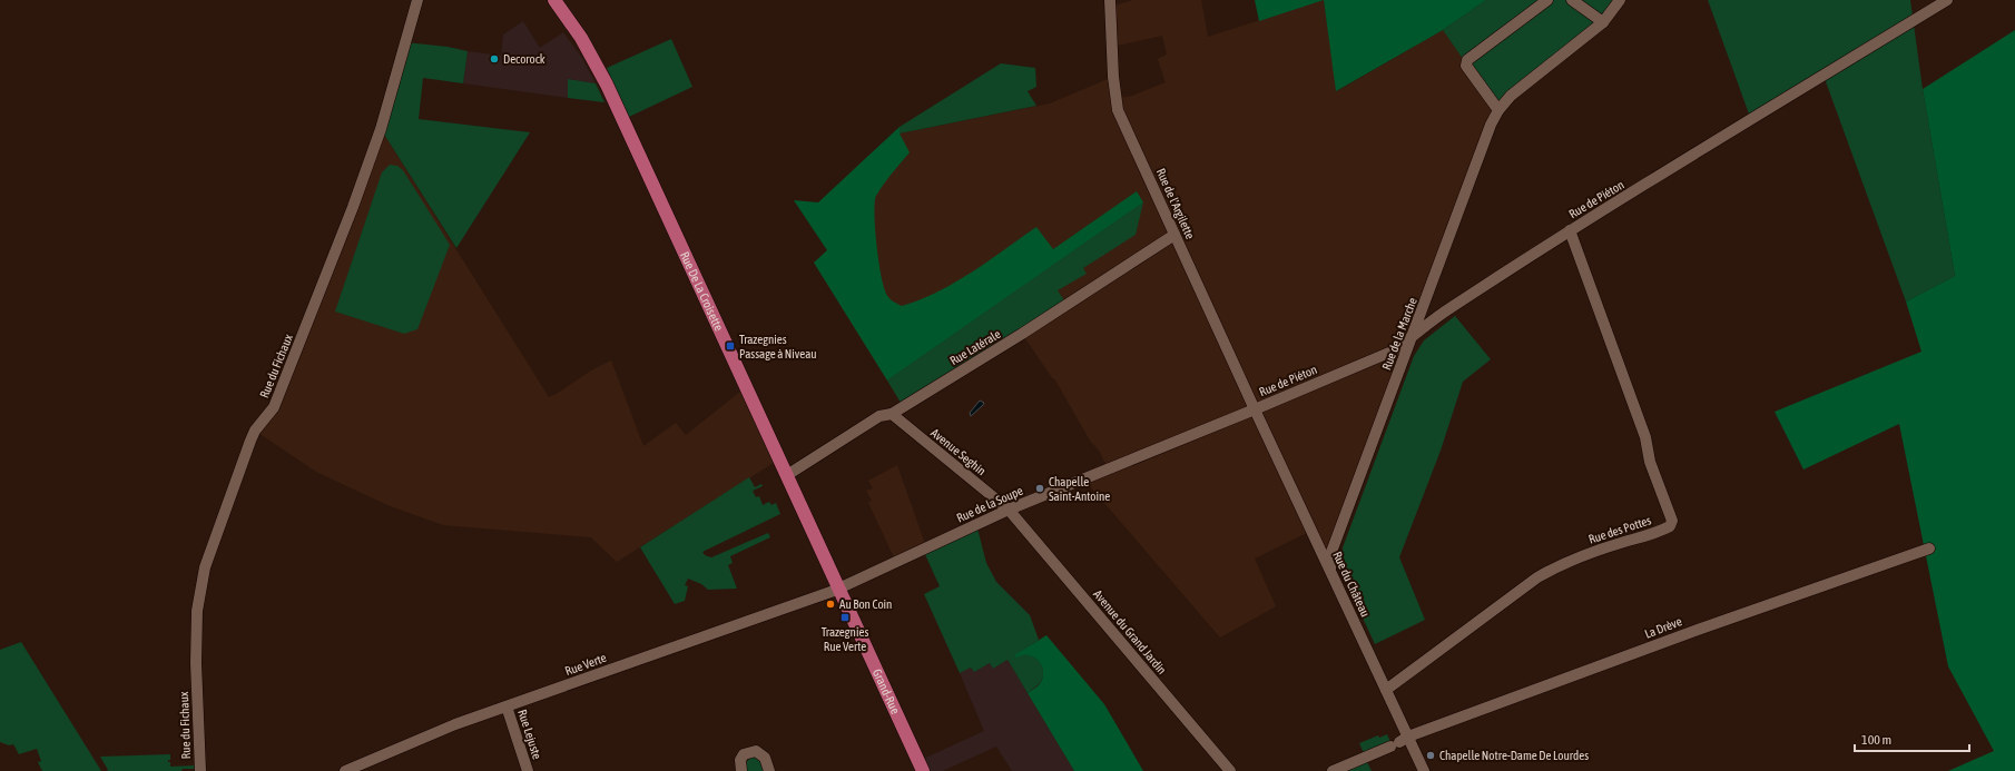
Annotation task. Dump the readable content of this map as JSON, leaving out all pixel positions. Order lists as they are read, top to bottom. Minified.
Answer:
{"streets":{"main road":["Rue De La Croisette","Grand-Rue"],"street":["Rue de Piéton","Rue de l'Argilette","Rue de la Marche","Rue Latérale","Rue du Fichaux","Avenue Seghin","Rue de la Soupe","Rue des Pottes","Rue du Château","La Drève","Avenue du Grand Jardin","Rue Verte","Rue Lejuste"]},"crossings":[["Rue de Piéton","Rue de l'Argilette"],["Rue de Piéton","Rue de la Marche"],["Rue de Piéton","Rue de la Soupe"],["Rue de Piéton","Rue des Pottes"],["Rue de Piéton","Rue du Château"],["Rue de l'Argilette","Rue Latérale"],["Rue de l'Argilette","Rue de la Soupe"],["Rue de l'Argilette","Rue du Château"],["Rue De La Croisette","Rue Latérale"],["Rue De La Croisette","Rue de la Soupe"],["Rue De La Croisette","Rue Verte"],["Rue De La Croisette","Grand-Rue"],["Rue de la Marche","Rue du Château"],["Rue Latérale","Avenue Seghin"],["Avenue Seghin","Rue de la Soupe"],["Avenue Seghin","Avenue du Grand Jardin"],["Rue de la Soupe","Rue du Château"],["Rue de la Soupe","Avenue du Grand Jardin"],["Rue de la Soupe","Rue Verte"],["Rue de la Soupe","Grand-Rue"],["Rue des Pottes","Rue du Château"],["Rue du Château","La Drève"],["Rue Verte","Grand-Rue"],["Rue Verte","Rue Lejuste"]],"places":{"other":["Decorock","Chapelle Saint-Antoine","Au Bon Coin","Chapelle Notre-Dame De Lourdes"],"transit":["Trazegnies Passage à Niveau","Trazegnies Rue Verte"]},"scale_bar":"100 m"}
